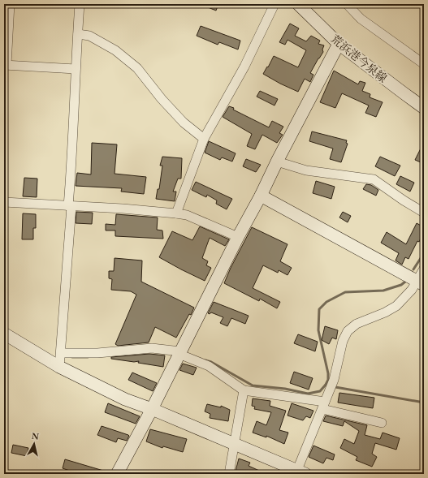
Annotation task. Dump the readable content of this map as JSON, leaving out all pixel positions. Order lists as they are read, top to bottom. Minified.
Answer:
{"streets":{"street":["荒浜港今泉線"]},"north":"top"}
